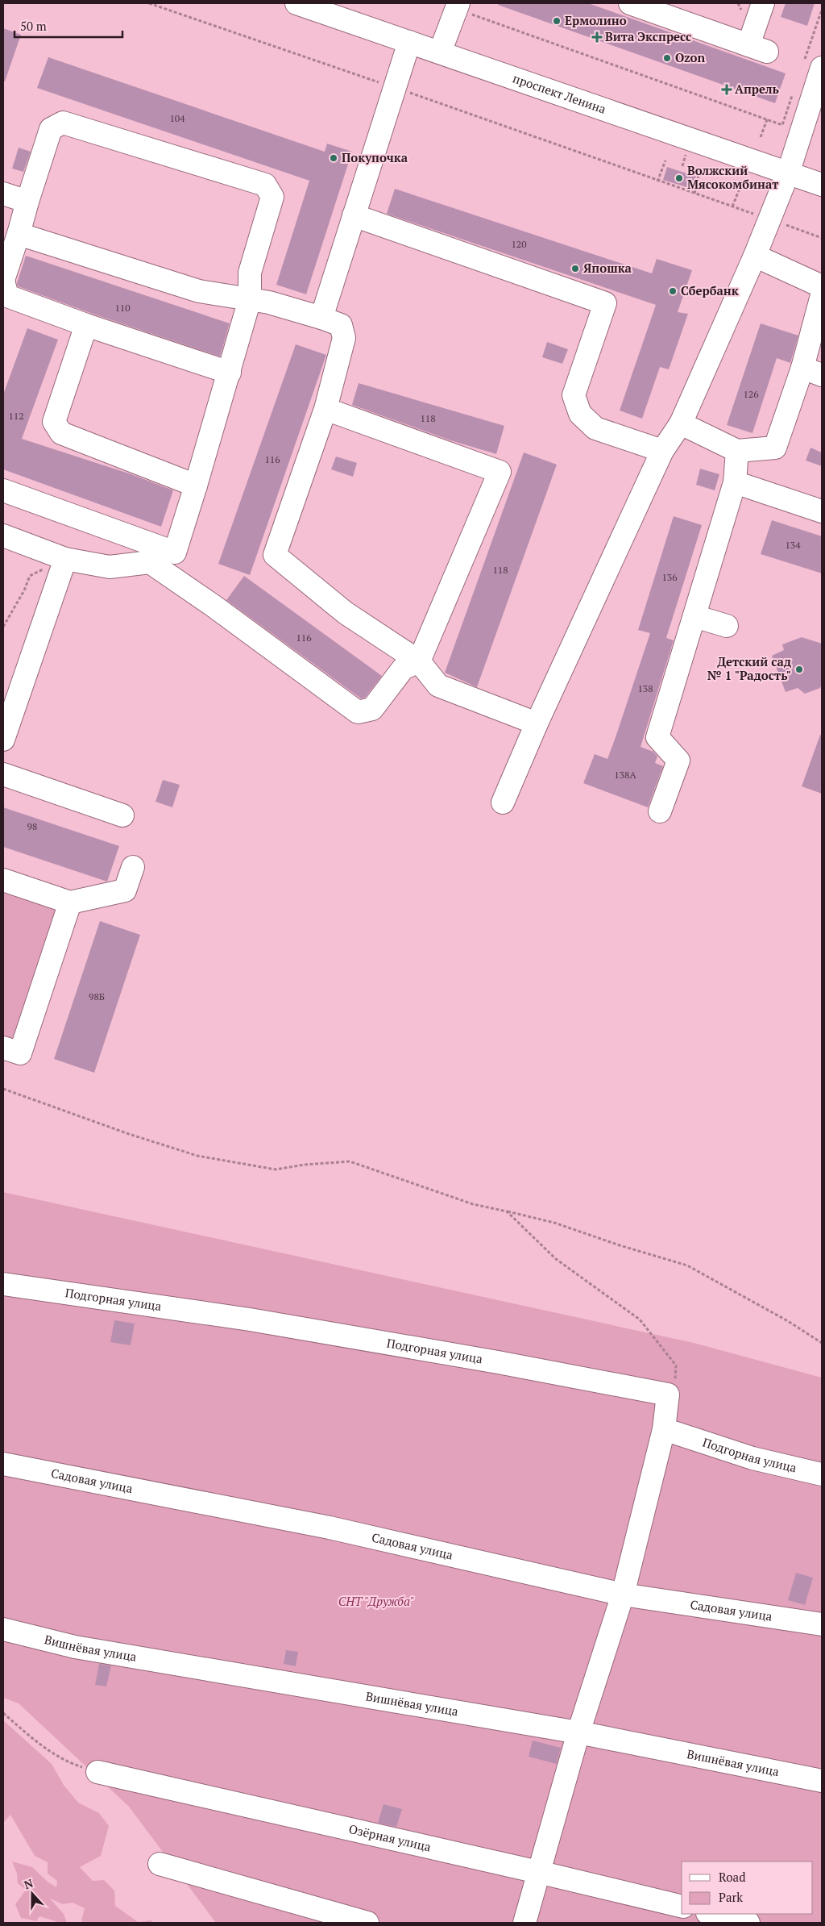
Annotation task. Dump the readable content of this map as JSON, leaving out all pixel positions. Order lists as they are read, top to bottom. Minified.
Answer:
{"streets":{"street":["проспект Ленина","Подгорная улица","Садовая улица","Вишнёвая улица","Озёрная улица"]},"parks":["СНТ \"Дружба\""],"places":{"other":["Ермолино","Ozon","Покупочка","Волжский Мясокомбинат","Япошка","Сбербанк","Детский сад № 1 \"Радость\""],"health":["Вита Экспресс","Апрель"]},"house_numbers":["104","120","110","126","112","118","116","134","118","136","116","138","138А","98","98Б"],"legend":["Road","Park"],"scale_bar":"50 m","north":"top"}
